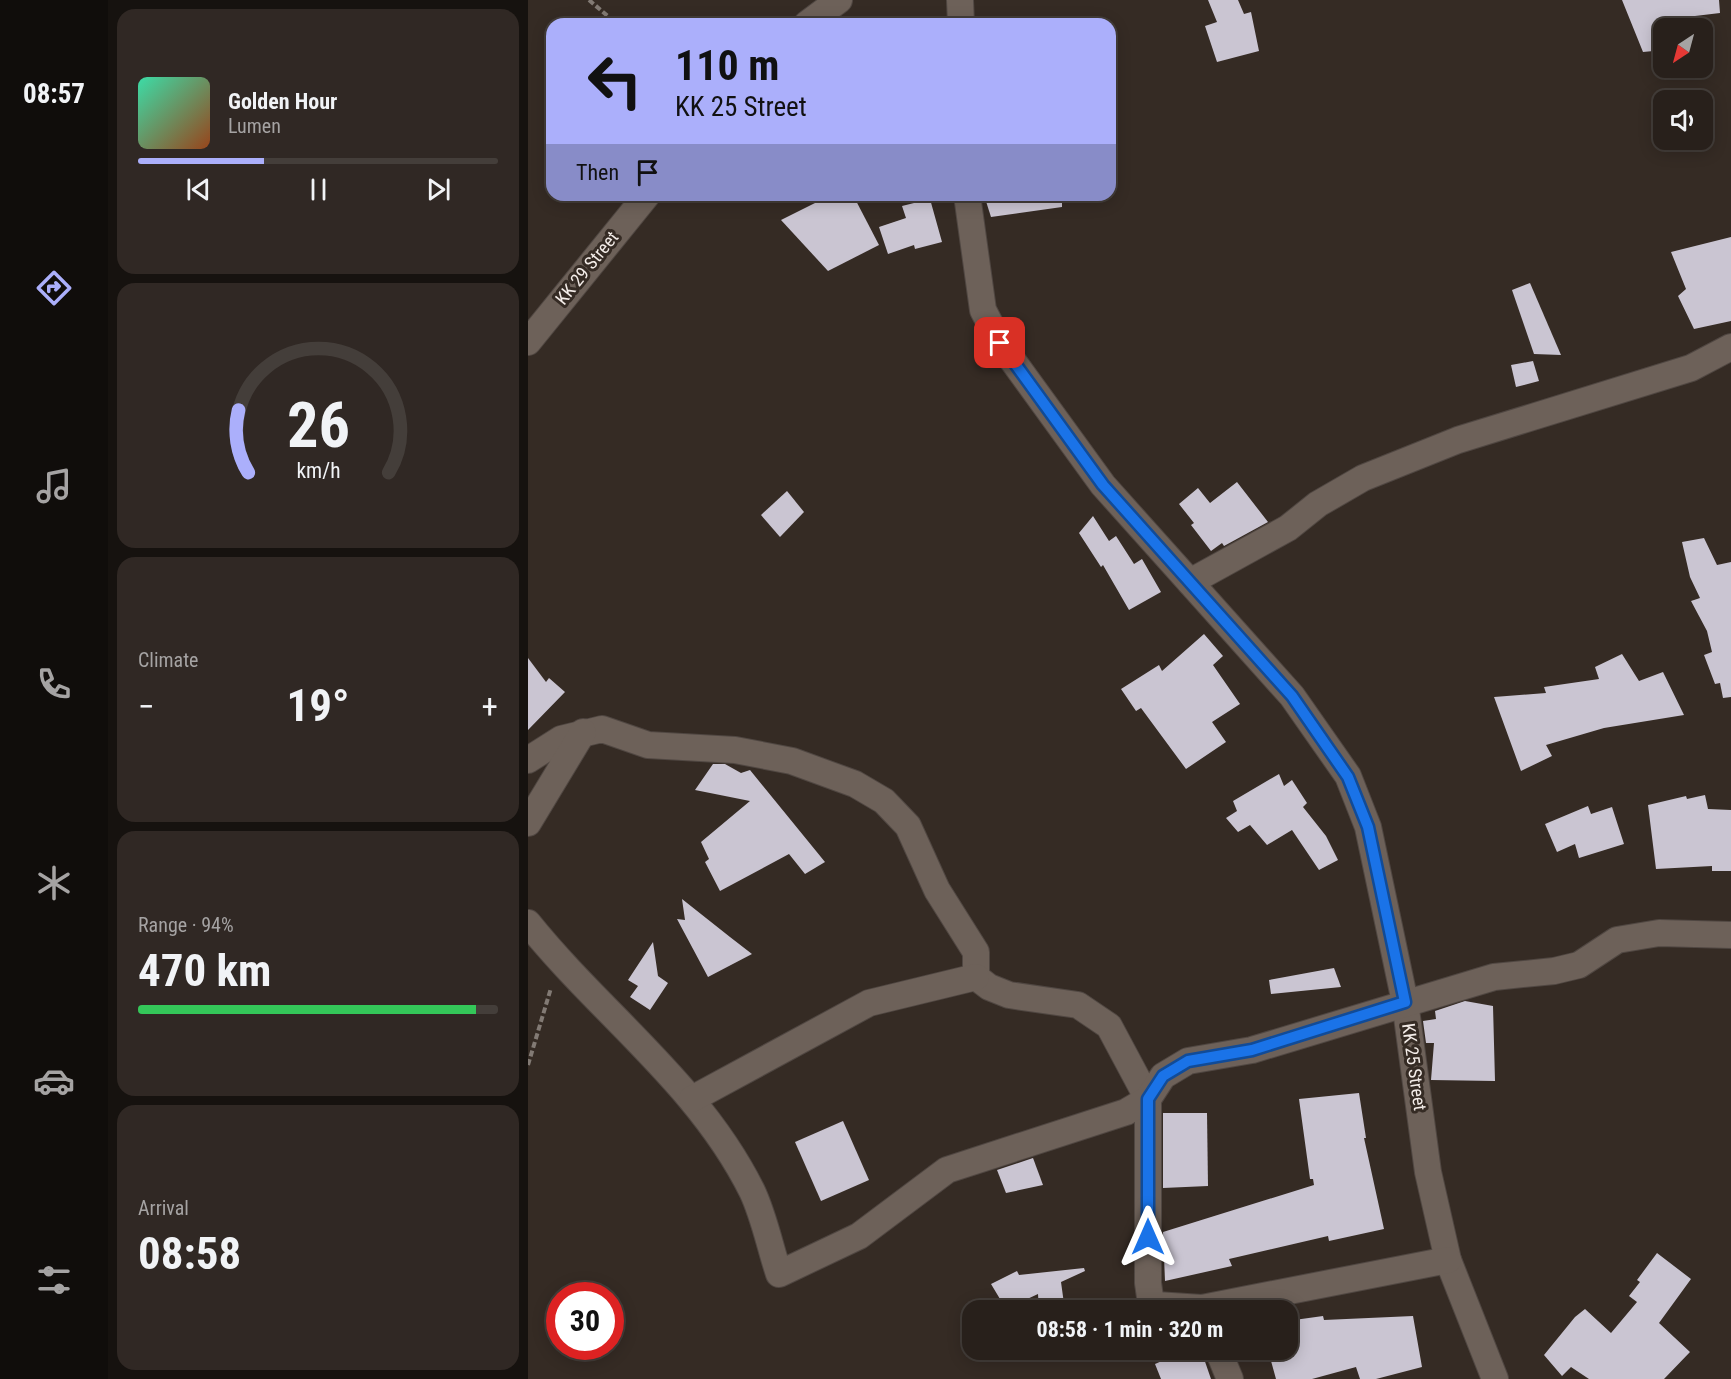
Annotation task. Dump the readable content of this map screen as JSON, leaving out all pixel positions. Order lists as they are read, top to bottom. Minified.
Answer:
{"streets":{"street":["KK 29 Street","KK 25 Street"]},"north":"bottom left","page":{"tabs":"08:57","turn":["110 m","KK 25 Street"],"song":["Golden Hour","Lumen"],"then":"Then","tile":["Climate",["Range · 94%","470 km"],["Arrival","08:58"]],"heat":["−","19°","+"],"limit":"30","trip":"08:58 · 1 min · 320 m","gauge":["26","km/h"]}}
